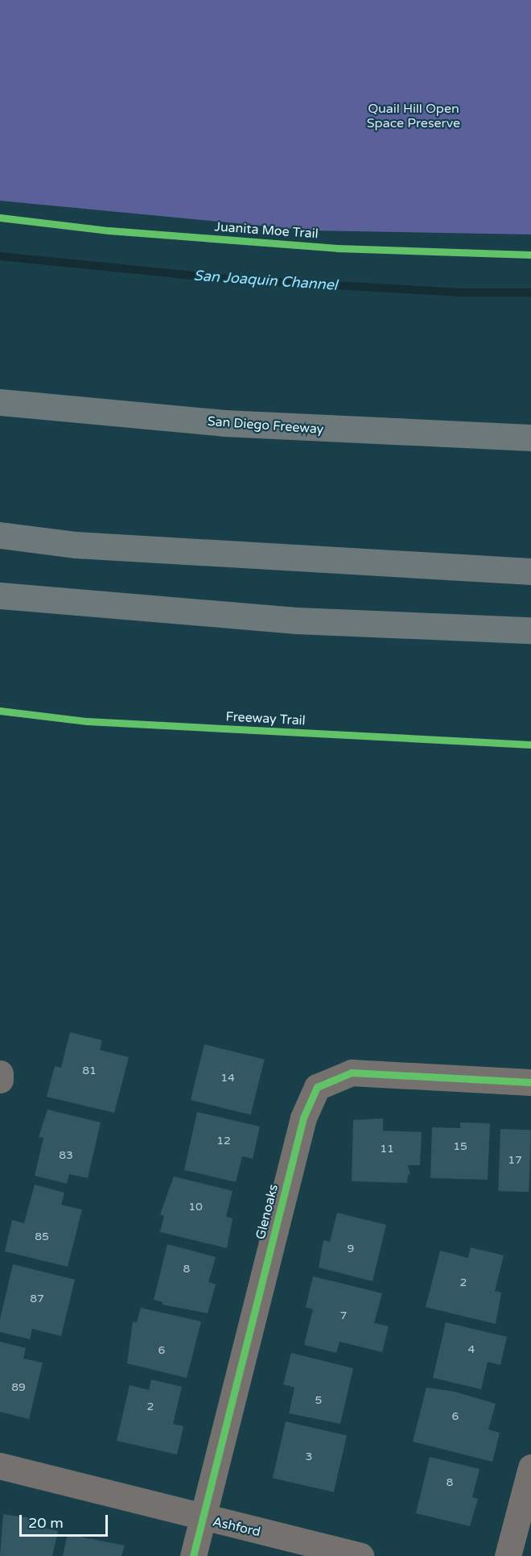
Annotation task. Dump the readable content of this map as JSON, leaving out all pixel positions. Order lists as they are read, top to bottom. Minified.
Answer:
{"streets":{"highway":["San Diego Freeway"],"street":["Glenoaks","Ashford"],"cycle path":["Juanita Moe Trail","Freeway Trail"]},"crossings":[["Glenoaks","Ashford"]],"water":["San Joaquin Channel"],"parks":["Quail Hill Open Space Preserve"],"house_numbers":["81","14","12","15","11","83","17","10","85","9","8","2","87","7","4","6","89","5","2","6","3","8"],"scale_bar":"20 m"}
